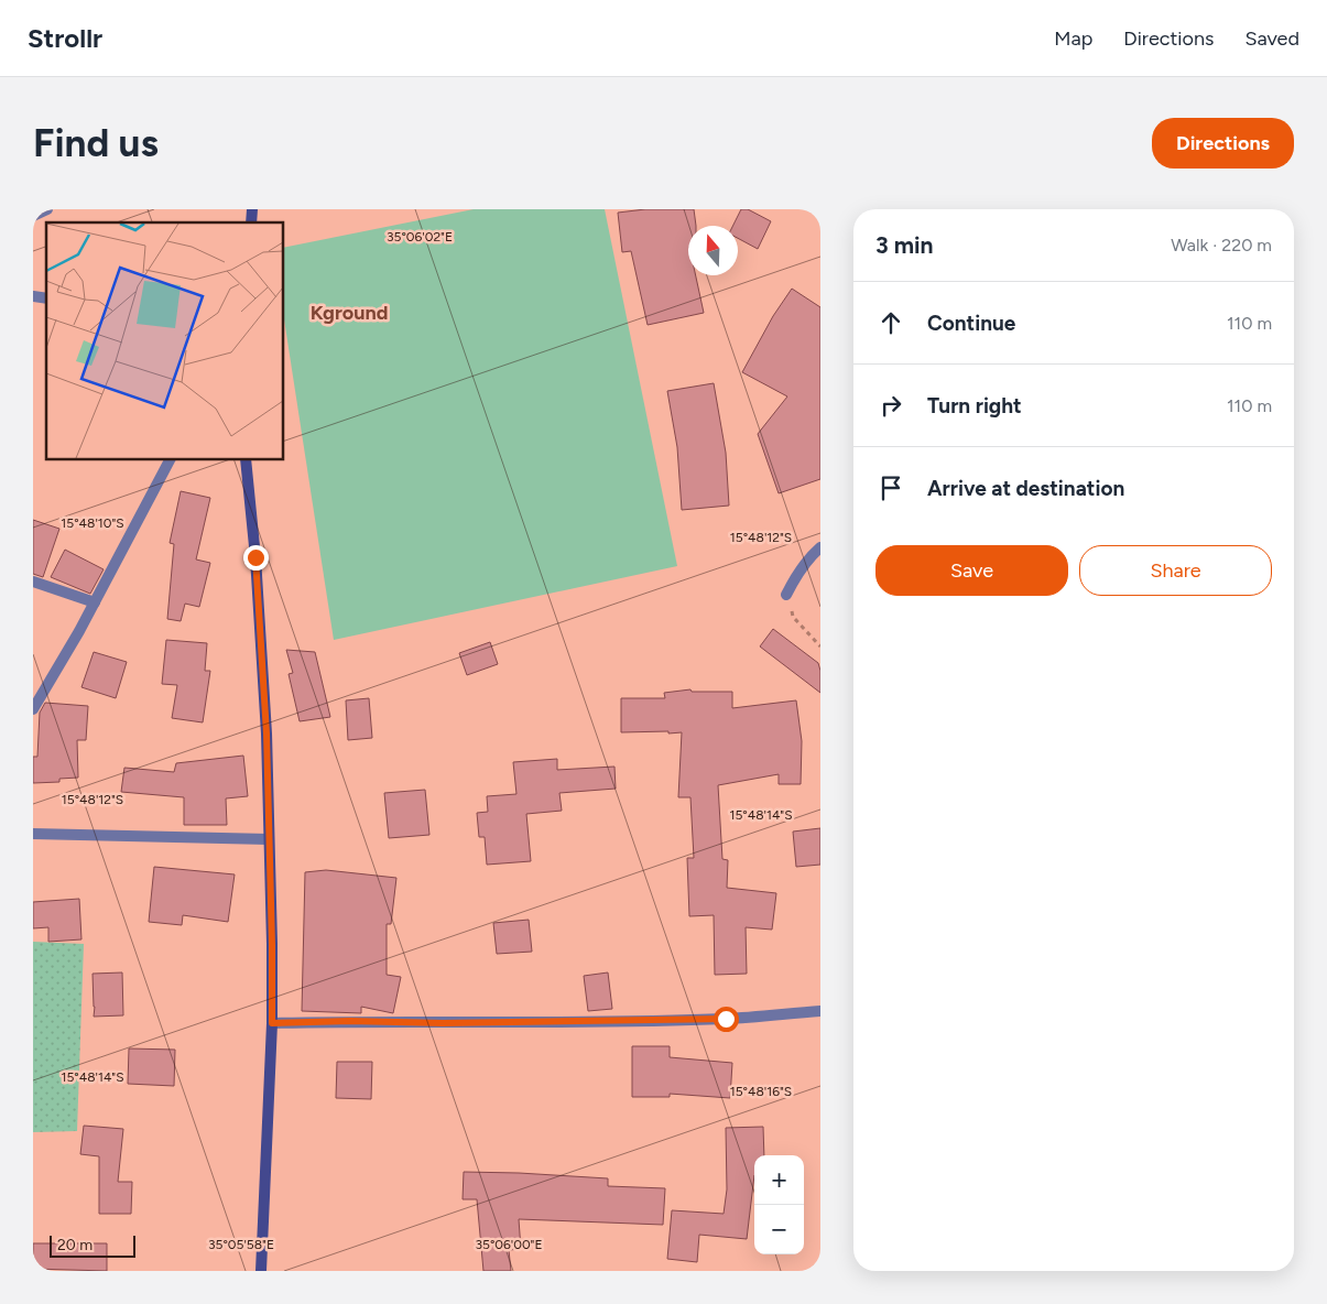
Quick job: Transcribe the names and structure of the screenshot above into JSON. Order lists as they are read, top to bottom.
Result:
{
  "districts": ["Kground"],
  "scale_bar": "20 m",
  "north": "top",
  "page": {
    "header": "Strollr",
    "nav": ["Map", "Directions", "Saved"],
    "buttons": [
      "Directions",
      ["Save", "Share"]
    ],
    "title": "Find us",
    "heading": ["3 min", "Walk · 220 m"],
    "list": [
      ["Continue", "110 m"],
      ["Turn right", "110 m"],
      "Arrive at destination"
    ],
    "map_buttons": ["+", "−"],
    "scale": "20 m"
  },
  "coordinates": [
    "35°06'02\"E",
    "15°48'10\"S",
    "15°48'12\"S",
    "15°48'14\"S",
    "15°48'16\"S",
    "35°05'58\"E",
    "35°06'00\"E"
  ]
}
